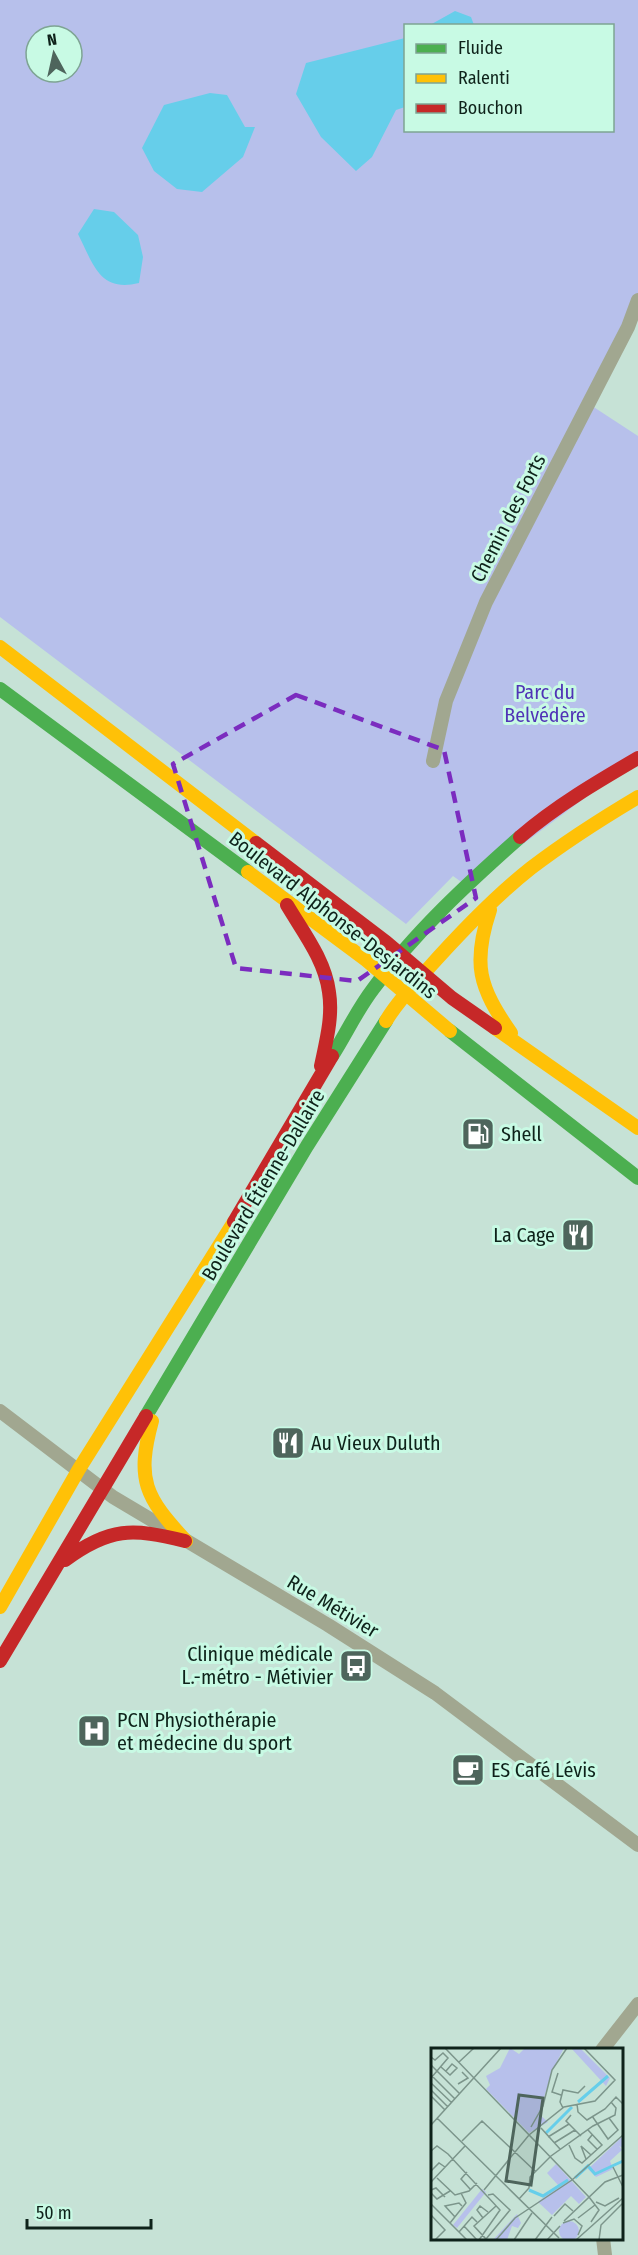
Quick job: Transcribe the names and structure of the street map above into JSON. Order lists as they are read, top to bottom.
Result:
{
  "streets": {
    "street": [
      "Chemin des Forts",
      "Boulevard Alphonse-Desjardins",
      "Boulevard Étienne-Dallaire",
      "Rue Métivier"
    ]
  },
  "crossings": [
    ["Boulevard Alphonse-Desjardins", "Boulevard Étienne-Dallaire"],
    ["Boulevard Étienne-Dallaire", "Rue Métivier"]
  ],
  "parks": ["Parc du Belvédère"],
  "places": {
    "fuel station": ["Shell"],
    "restaurant": ["La Cage", "Au Vieux Duluth"],
    "bus stop": ["Clinique médicale L.-métro - Métivier"],
    "hospital": ["PCN Physiothérapie et médecine du sport"],
    "cafe": ["ES Café Lévis"]
  },
  "legend": ["Fluide", "Ralenti", "Bouchon"],
  "scale_bar": "50 m",
  "north": "top"
}
